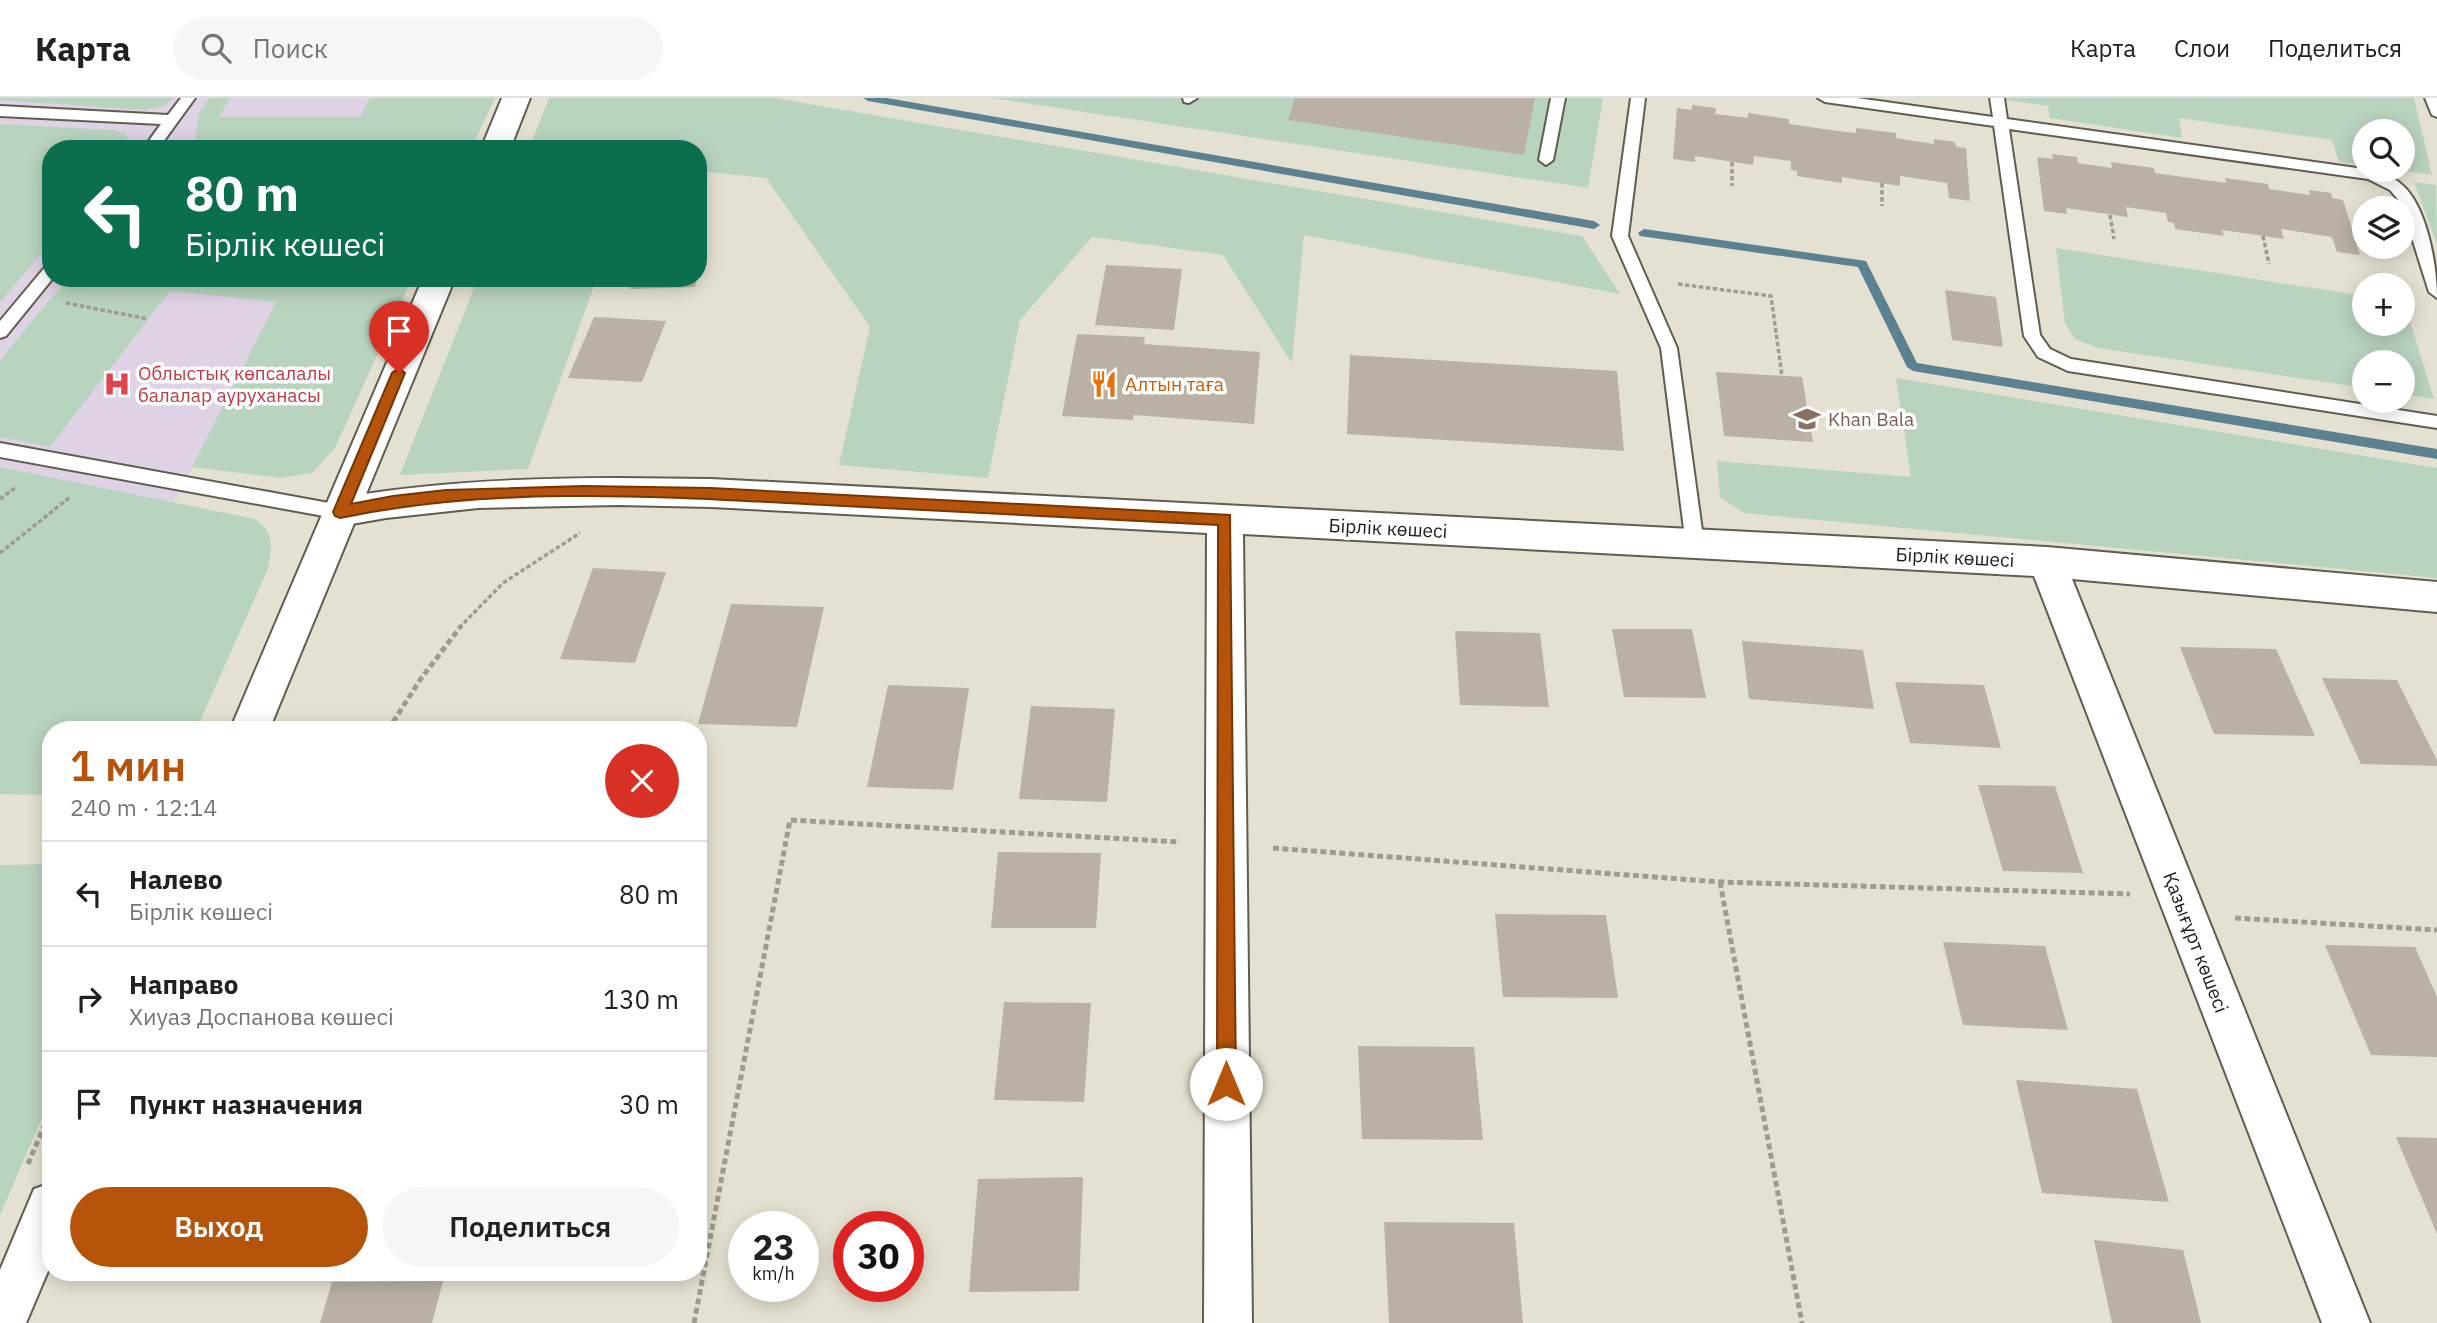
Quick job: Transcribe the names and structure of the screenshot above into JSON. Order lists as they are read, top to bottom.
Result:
{
  "streets": {
    "street": ["Бірлік көшесі", "Қазығұрт көшесі"]
  },
  "crossings": [
    ["Бірлік көшесі", "Қазығұрт көшесі"]
  ],
  "places": {
    "hospital": ["Облыстық көпсалалы балалар ауруханасы"],
    "restaurant": ["Алтын таға"],
    "school or university": ["Khan Bala"]
  },
  "page": {
    "header": "Карта",
    "search": "Поиск",
    "nav": ["Карта", "Слои", "Поделиться"],
    "map_buttons": ["+", "−"],
    "turn": ["80 m", "Бірлік көшесі"],
    "heading": ["1 мин", "240 m · 12:14"],
    "list": [
      {
        "name": "Налево",
        "note": "Бірлік көшесі",
        "value": "80 m"
      },
      {
        "name": "Направо",
        "note": "Хиуаз Доспанова көшесі",
        "value": "130 m"
      },
      {
        "name": "Пункт назначения",
        "value": "30 m"
      }
    ],
    "buttons": ["Выход", "Поделиться"],
    "speed": "23 km/h",
    "limit": "30"
  }
}
